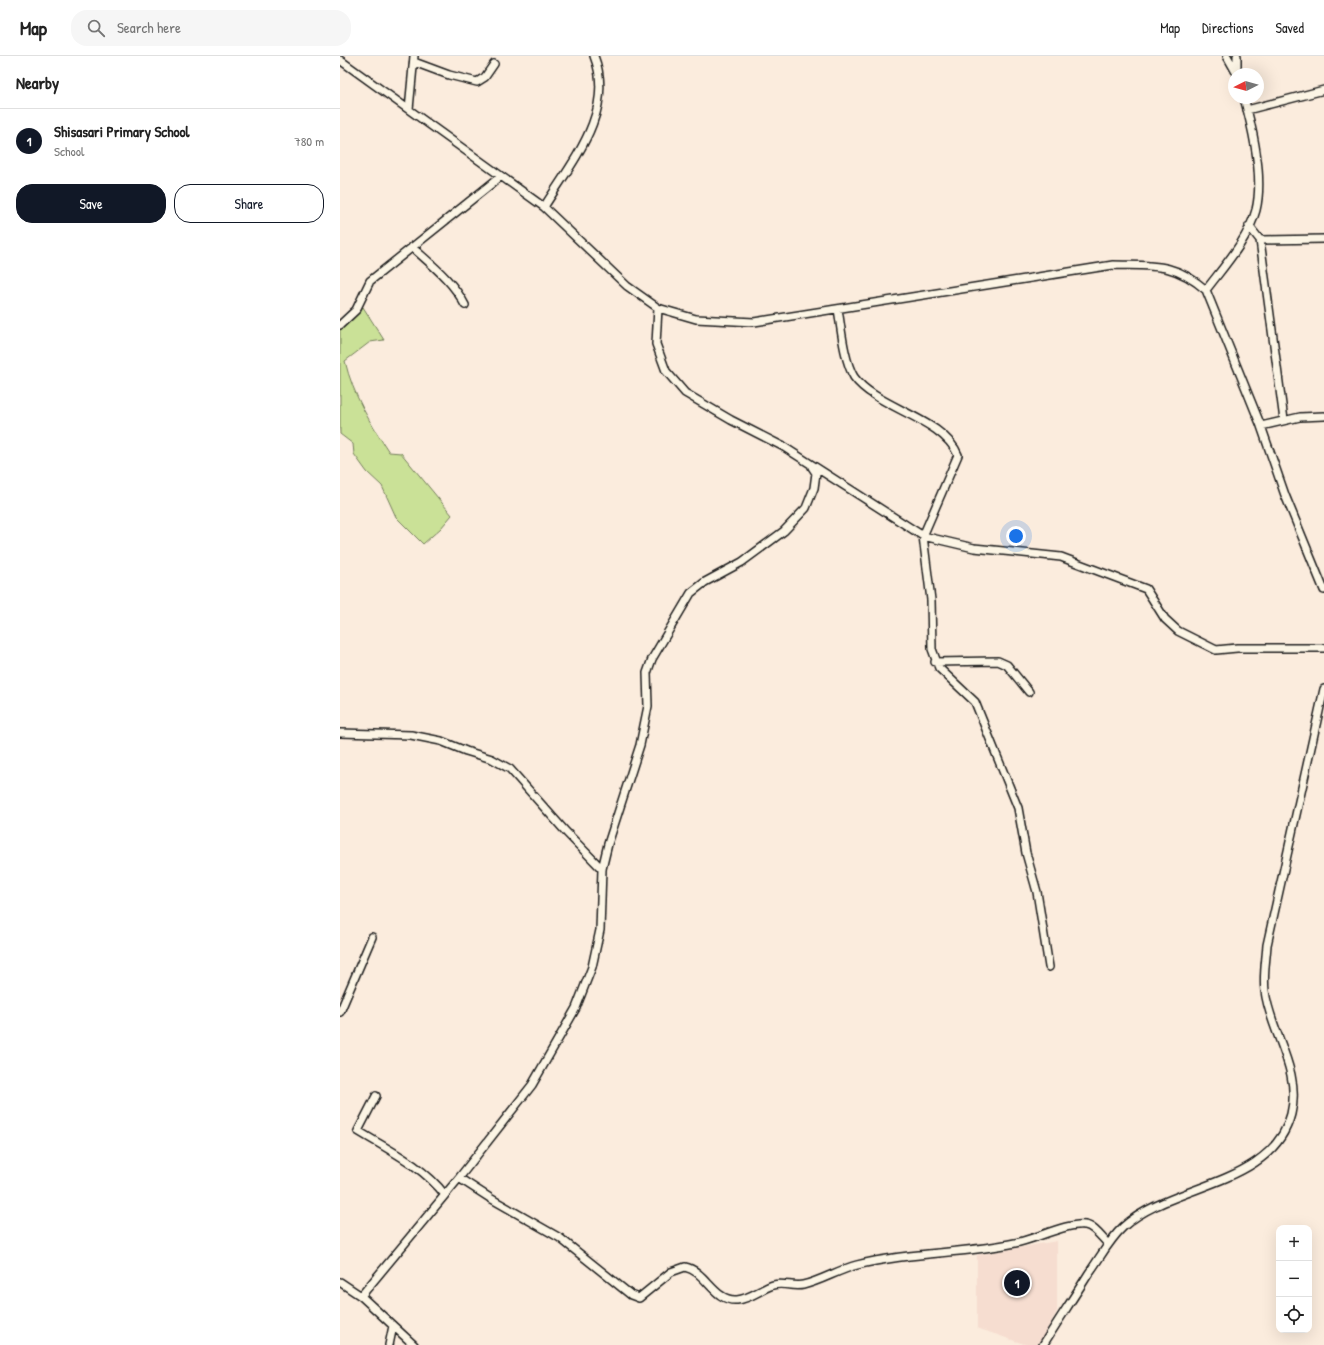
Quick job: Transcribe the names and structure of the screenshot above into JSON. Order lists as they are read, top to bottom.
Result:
{
  "north": "left",
  "page": {
    "header": "Map",
    "search": "Search here",
    "nav": ["Map", "Directions", "Saved"],
    "heading": "Nearby",
    "list": [
      {
        "mark": "1",
        "name": "Shisasari Primary School",
        "note": "School",
        "value": "780 m"
      }
    ],
    "buttons": ["Save", "Share"],
    "map_buttons": ["+", "−"],
    "pins": "1"
  }
}
